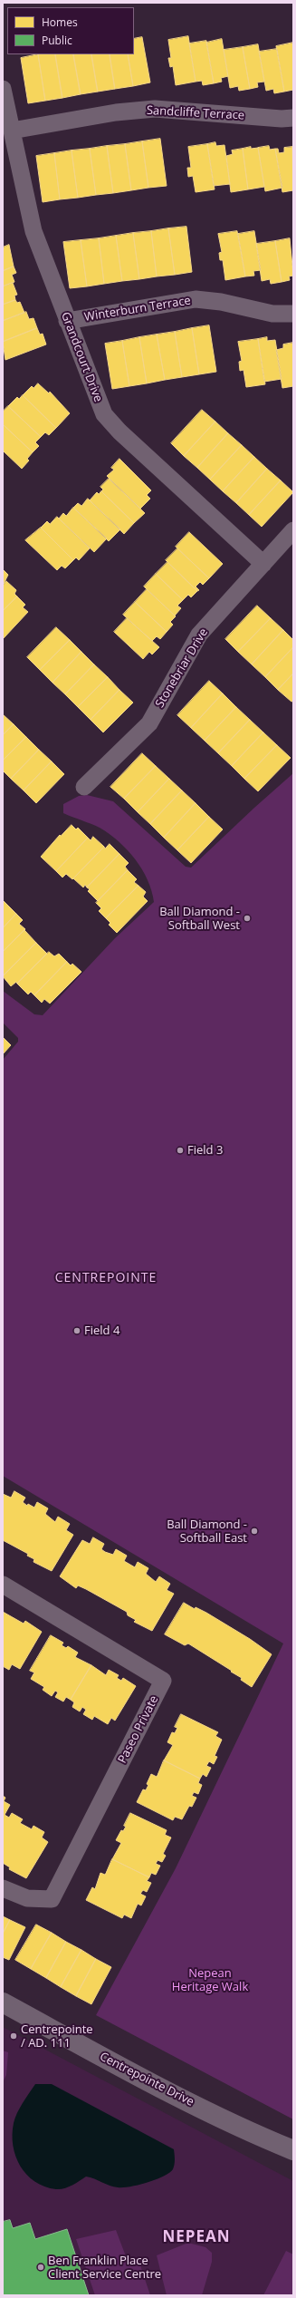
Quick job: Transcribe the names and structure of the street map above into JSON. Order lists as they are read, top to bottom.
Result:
{
  "streets": {
    "street": [
      "Sandcliffe Terrace",
      "Winterburn Terrace",
      "Grandcourt Drive",
      "Stonebriar Drive",
      "Paseo Private",
      "Centrepointe Drive"
    ]
  },
  "crossings": [
    ["Sandcliffe Terrace", "Grandcourt Drive"],
    ["Winterburn Terrace", "Grandcourt Drive"],
    ["Grandcourt Drive", "Stonebriar Drive"]
  ],
  "districts": ["CENTREPOINTE", "NEPEAN"],
  "parks": ["Nepean Heritage Walk"],
  "places": [
    "Ball Diamond - Softball West",
    "Field 3",
    "Field 4",
    "Ball Diamond - Softball East",
    "Centrepointe / AD. 111",
    "Ben Franklin Place Client Service Centre"
  ],
  "legend": ["Homes", "Public"]
}
